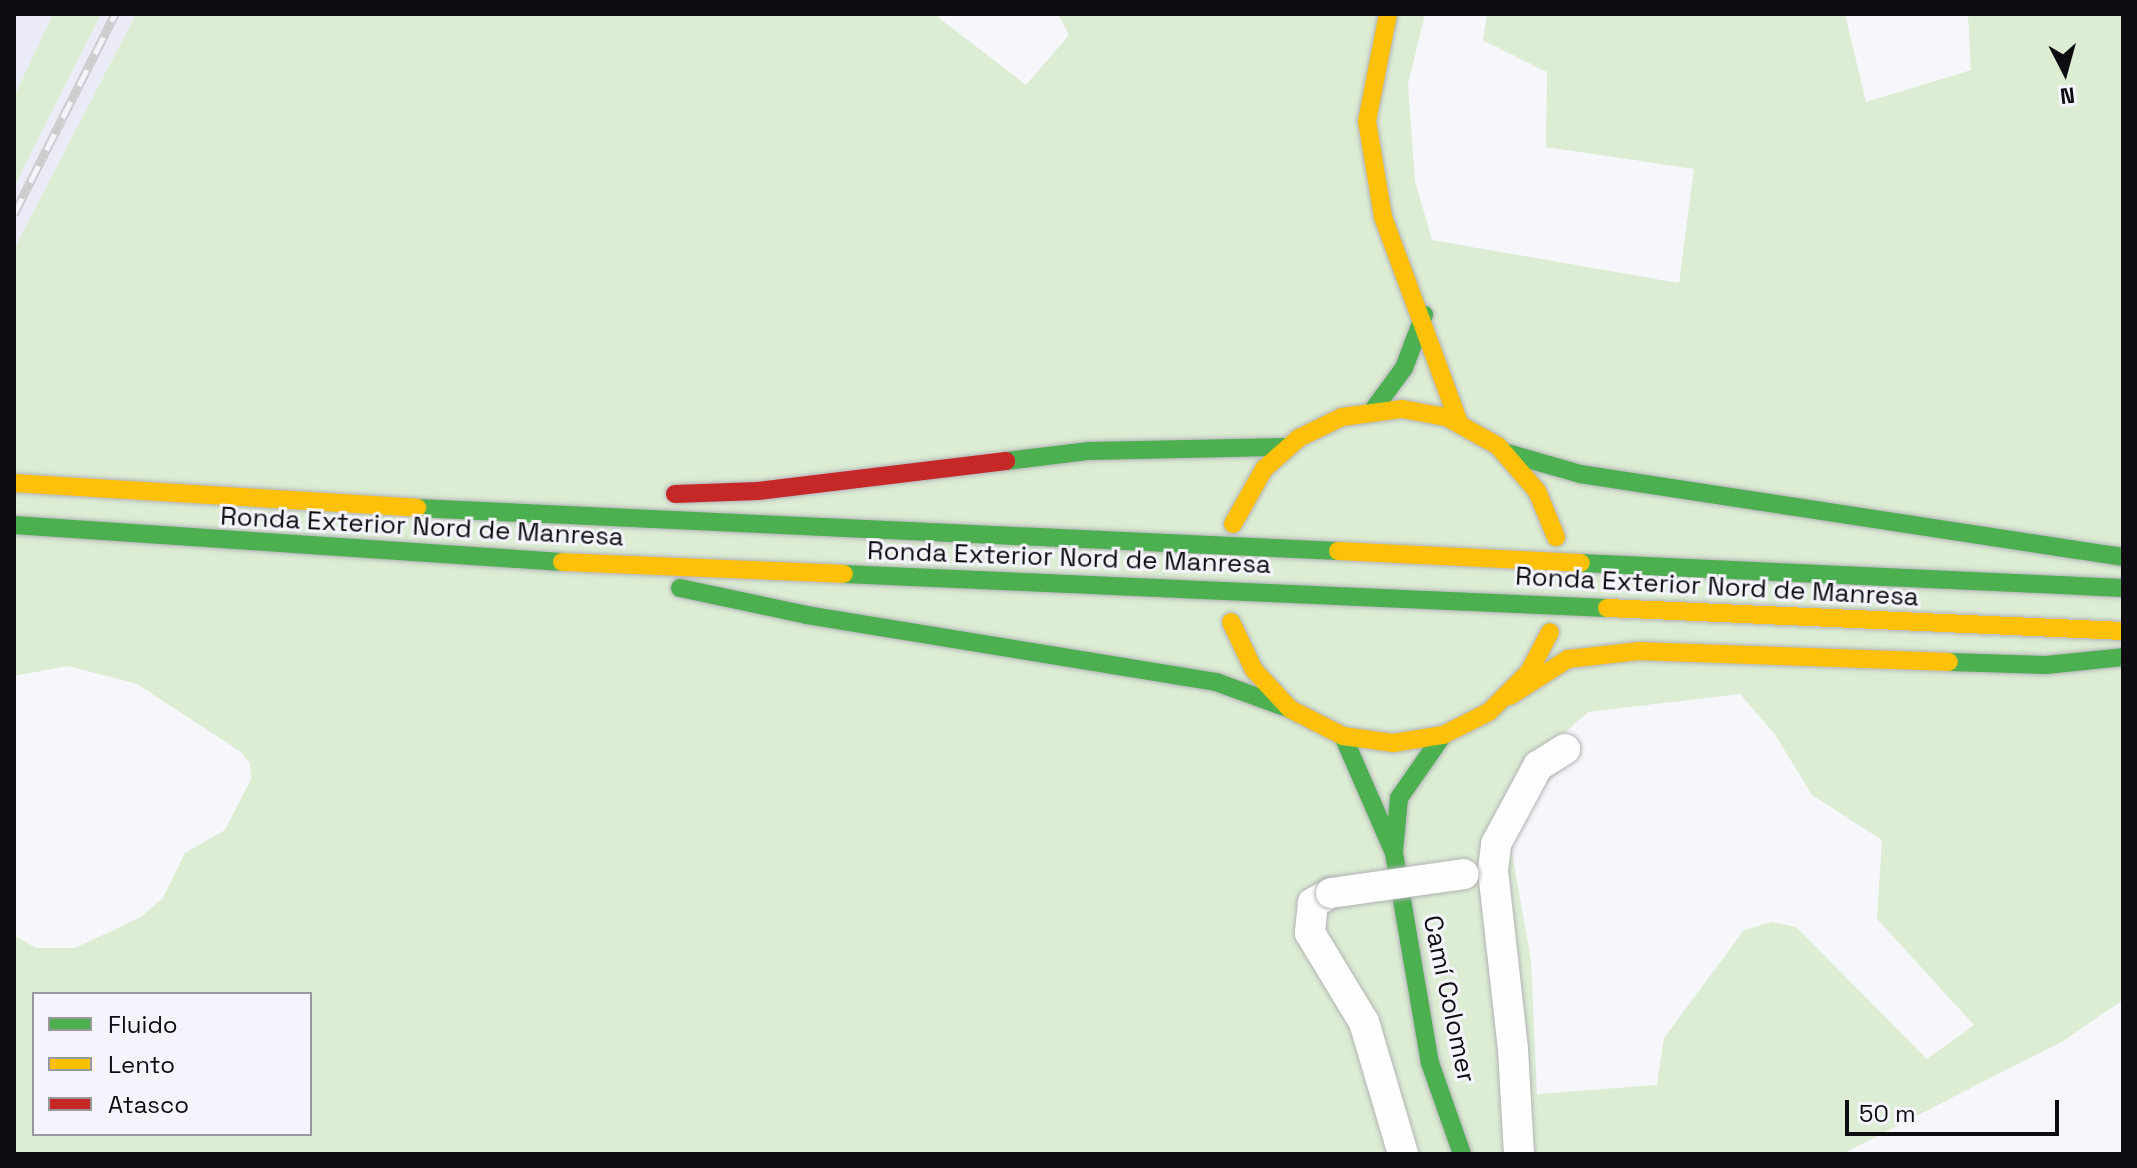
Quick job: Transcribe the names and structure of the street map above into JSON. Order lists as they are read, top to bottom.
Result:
{
  "streets": {
    "main road": ["Ronda Exterior Nord de Manresa", "Camí Colomer"]
  },
  "legend": ["Fluido", "Lento", "Atasco"],
  "scale_bar": "50 m",
  "north": "bottom"
}
